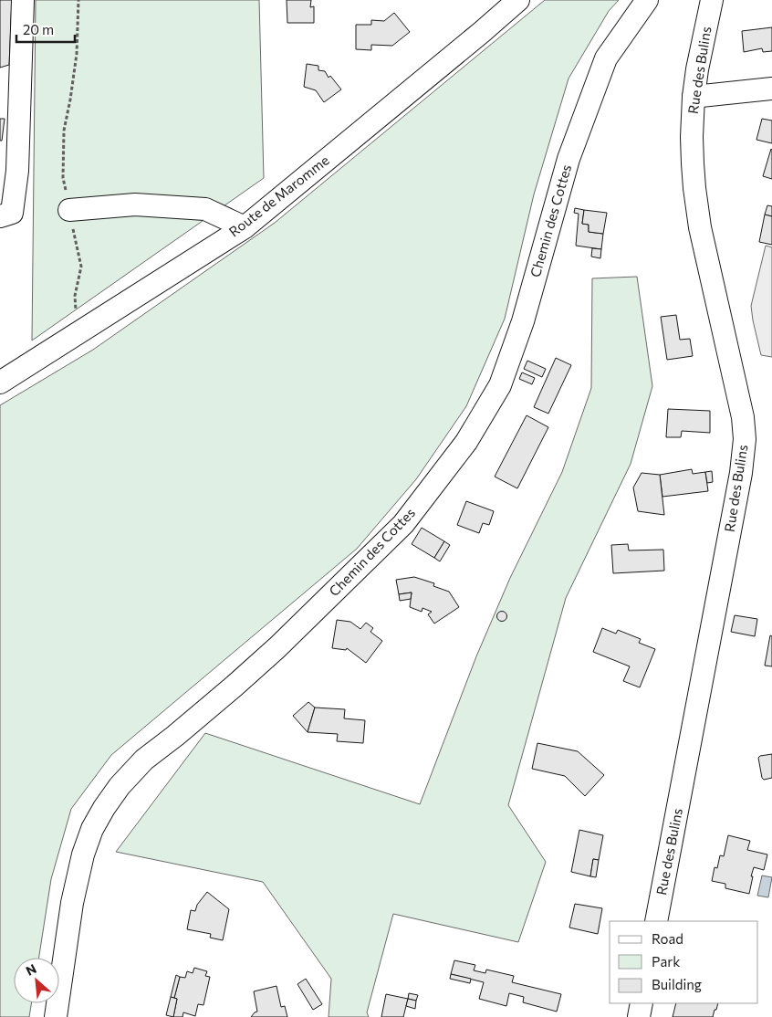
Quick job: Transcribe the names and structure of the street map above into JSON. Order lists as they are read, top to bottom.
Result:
{
  "streets": {
    "street": ["Rue des Bulins", "Route de Maromme", "Chemin des Cottes"]
  },
  "legend": ["Road", "Park", "Building"],
  "scale_bar": "20 m",
  "north": "top left"
}
